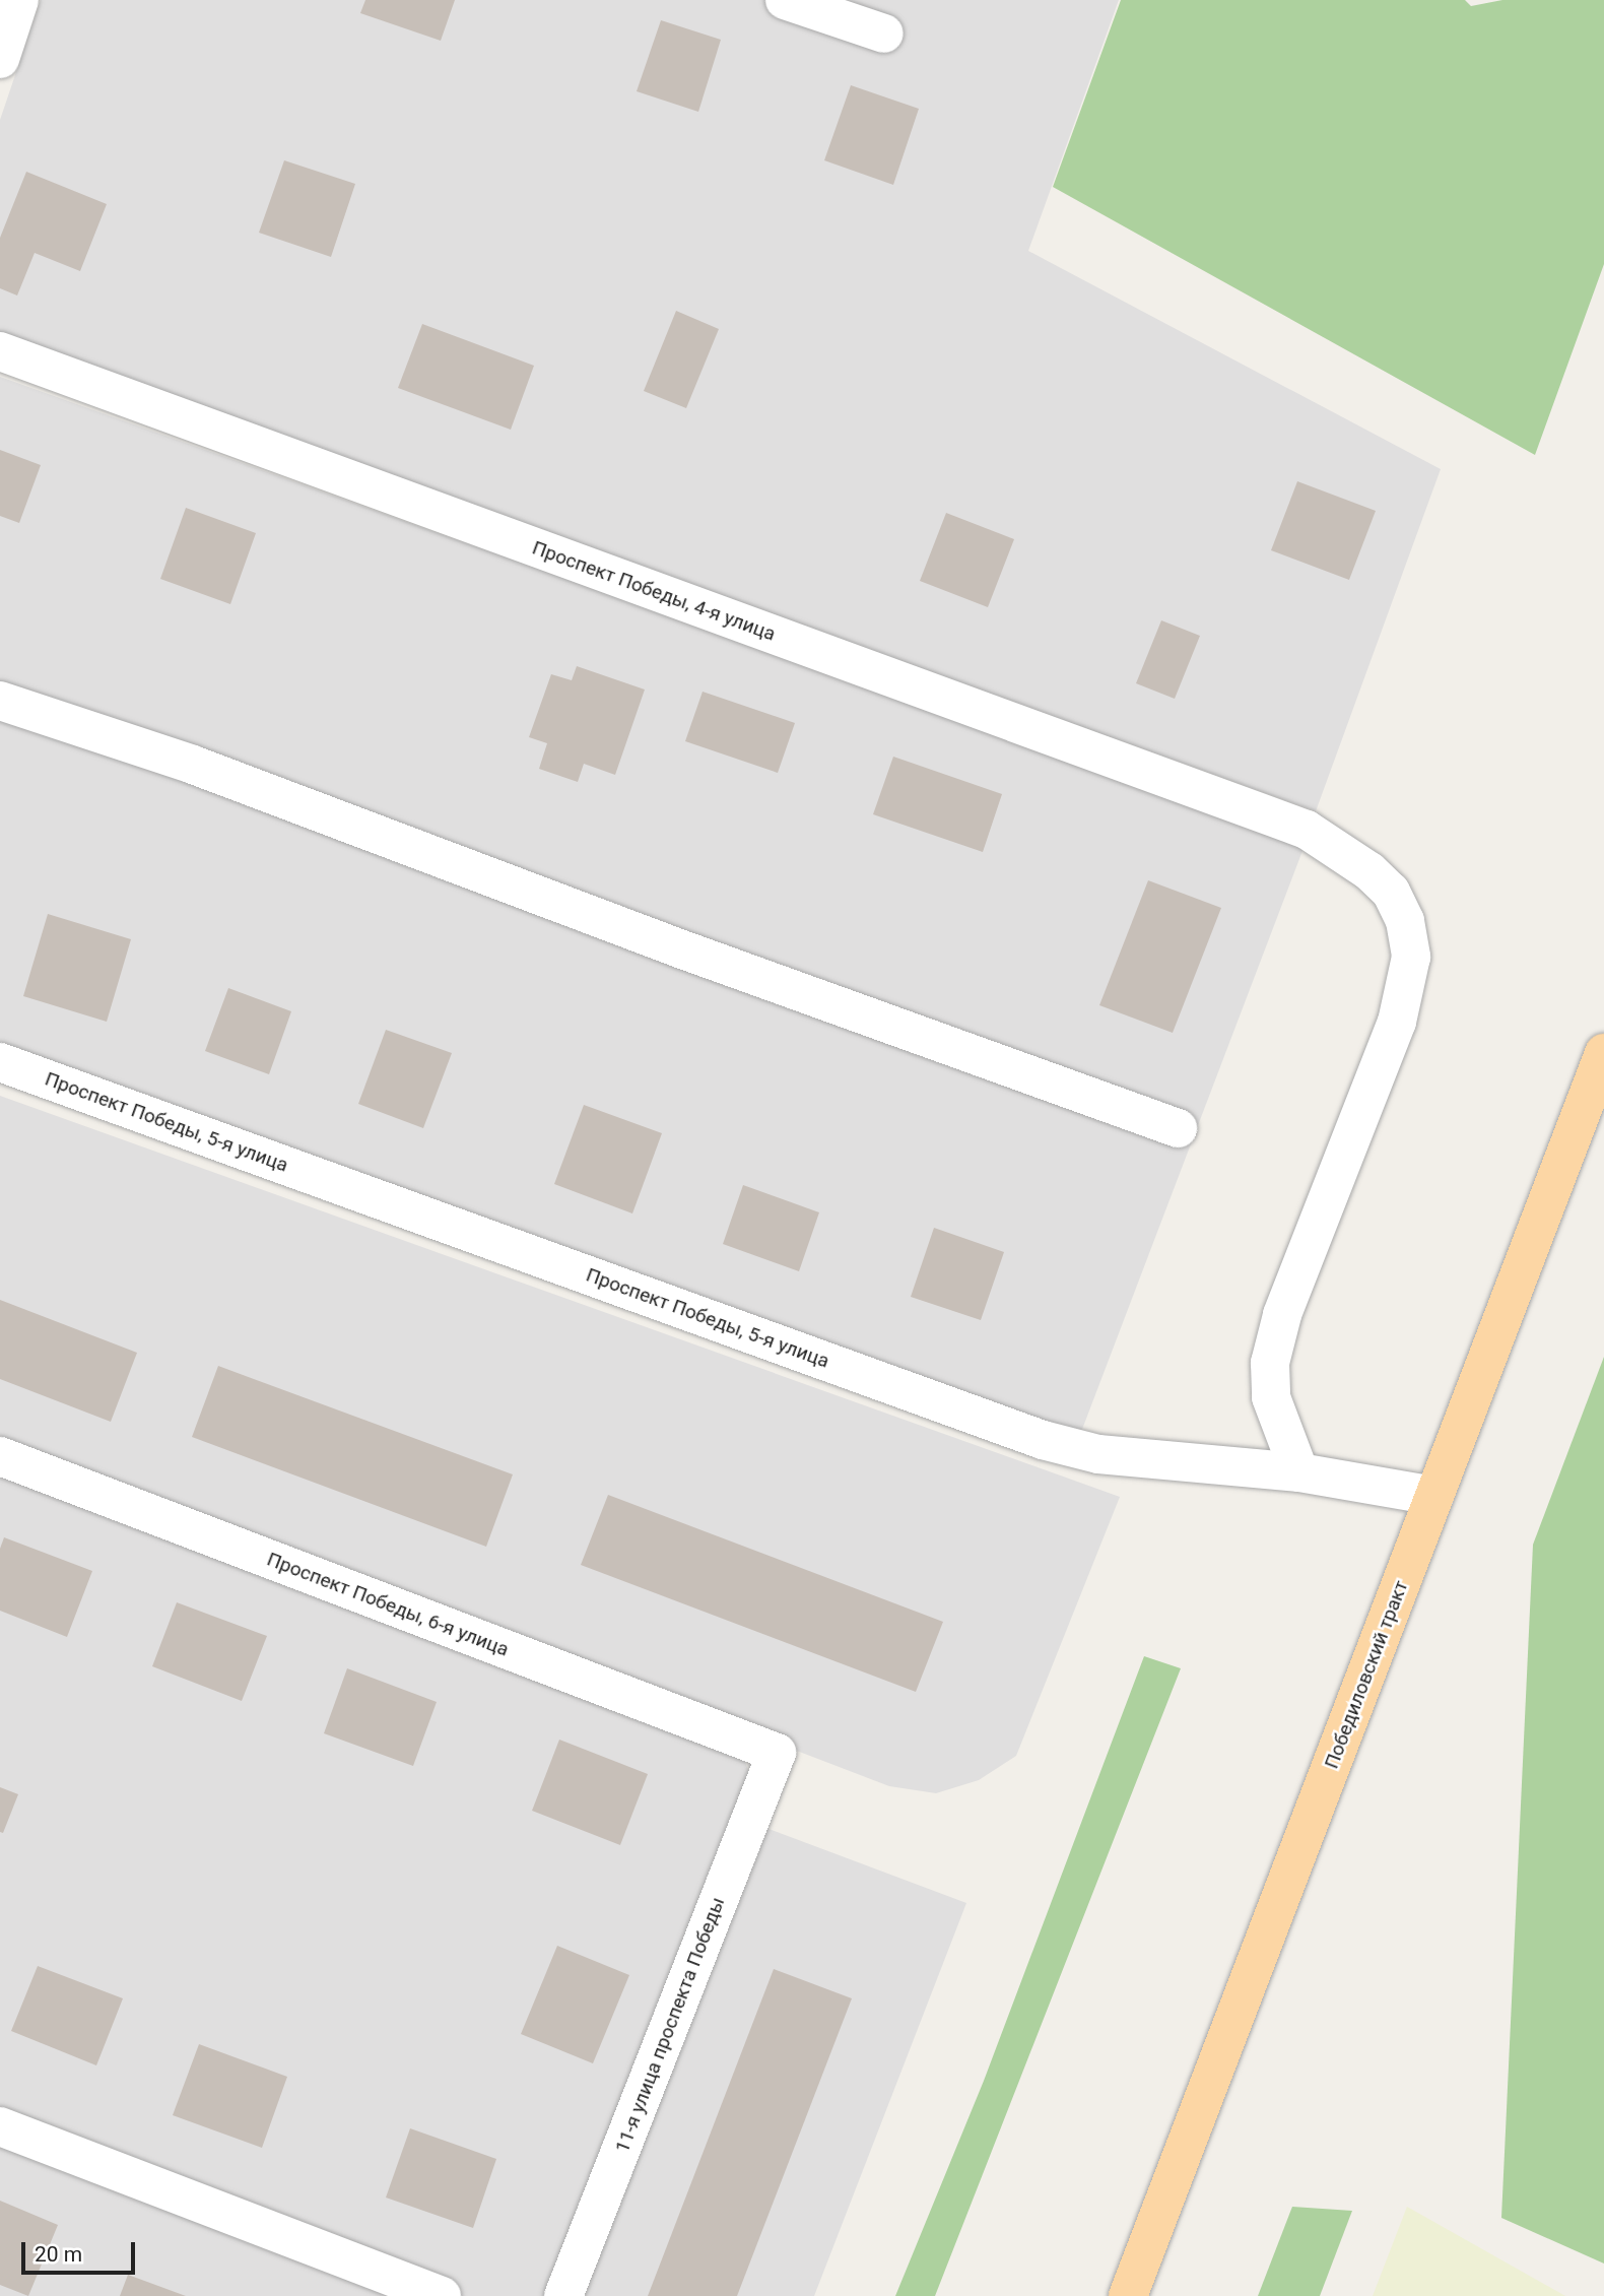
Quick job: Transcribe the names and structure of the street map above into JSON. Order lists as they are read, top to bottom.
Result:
{
  "streets": {
    "main road": ["Победиловский тракт"],
    "street": [
      "Проспект Победы, 4-я улица",
      "Проспект Победы, 5-я улица",
      "Проспект Победы, 6-я улица",
      "11-я улица проспекта Победы"
    ]
  },
  "crossings": [
    ["Проспект Победы, 4-я улица", "Проспект Победы, 5-я улица"],
    ["Проспект Победы, 5-я улица", "Победиловский тракт"],
    ["Проспект Победы, 6-я улица", "11-я улица проспекта Победы"]
  ],
  "scale_bar": "20 m"
}
